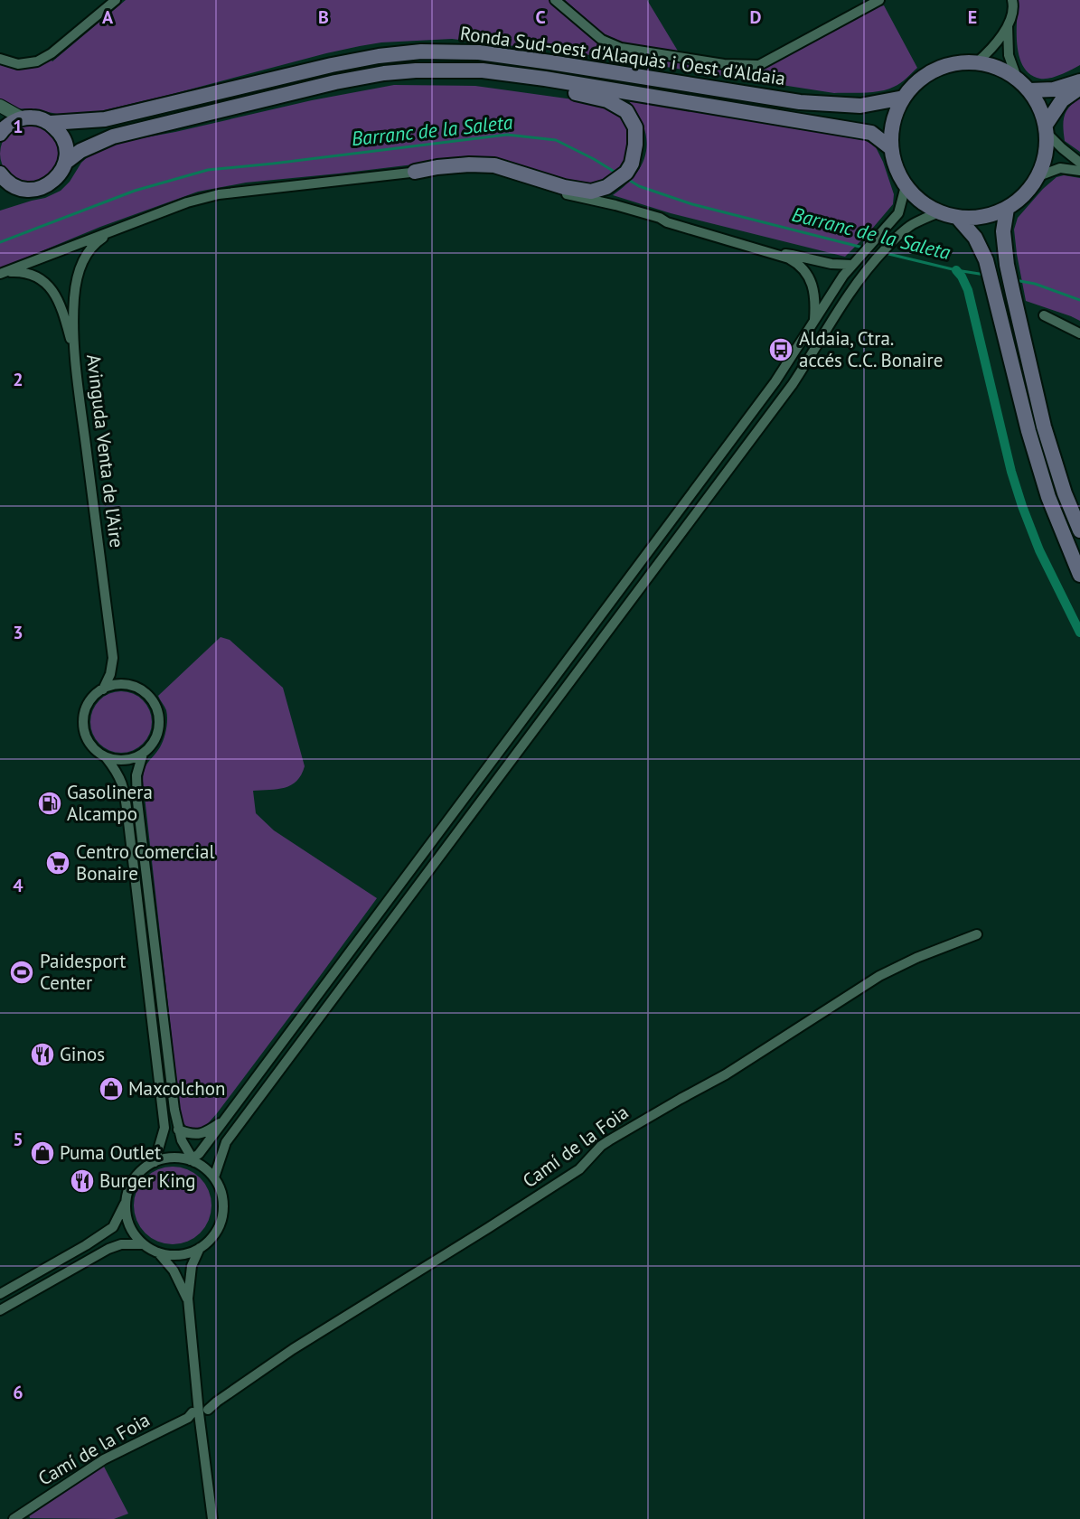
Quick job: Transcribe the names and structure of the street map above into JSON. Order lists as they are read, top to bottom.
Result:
{
  "streets": {
    "main road": ["Ronda Sud-oest d'Alaquàs i Oest d'Aldaia"],
    "street": ["Avinguda Venta de l'Aire", "Camí de la Foia"]
  },
  "water": ["Barranc de la Saleta"],
  "places": {
    "bus stop": ["Aldaia, Ctra. accés C.C. Bonaire"],
    "fuel station": ["Gasolinera Alcampo"],
    "supermarket": ["Centro Comercial Bonaire"],
    "sports": ["Paidesport Center"],
    "restaurant": ["Ginos", "Burger King"],
    "shop": ["Maxcolchon", "Puma Outlet"]
  },
  "grid": {
    "columns": [
      "A",
      "B",
      "C",
      "D",
      "E"
    ],
    "rows": [
      "1",
      "2",
      "3",
      "4",
      "5",
      "6"
    ]
  }
}
